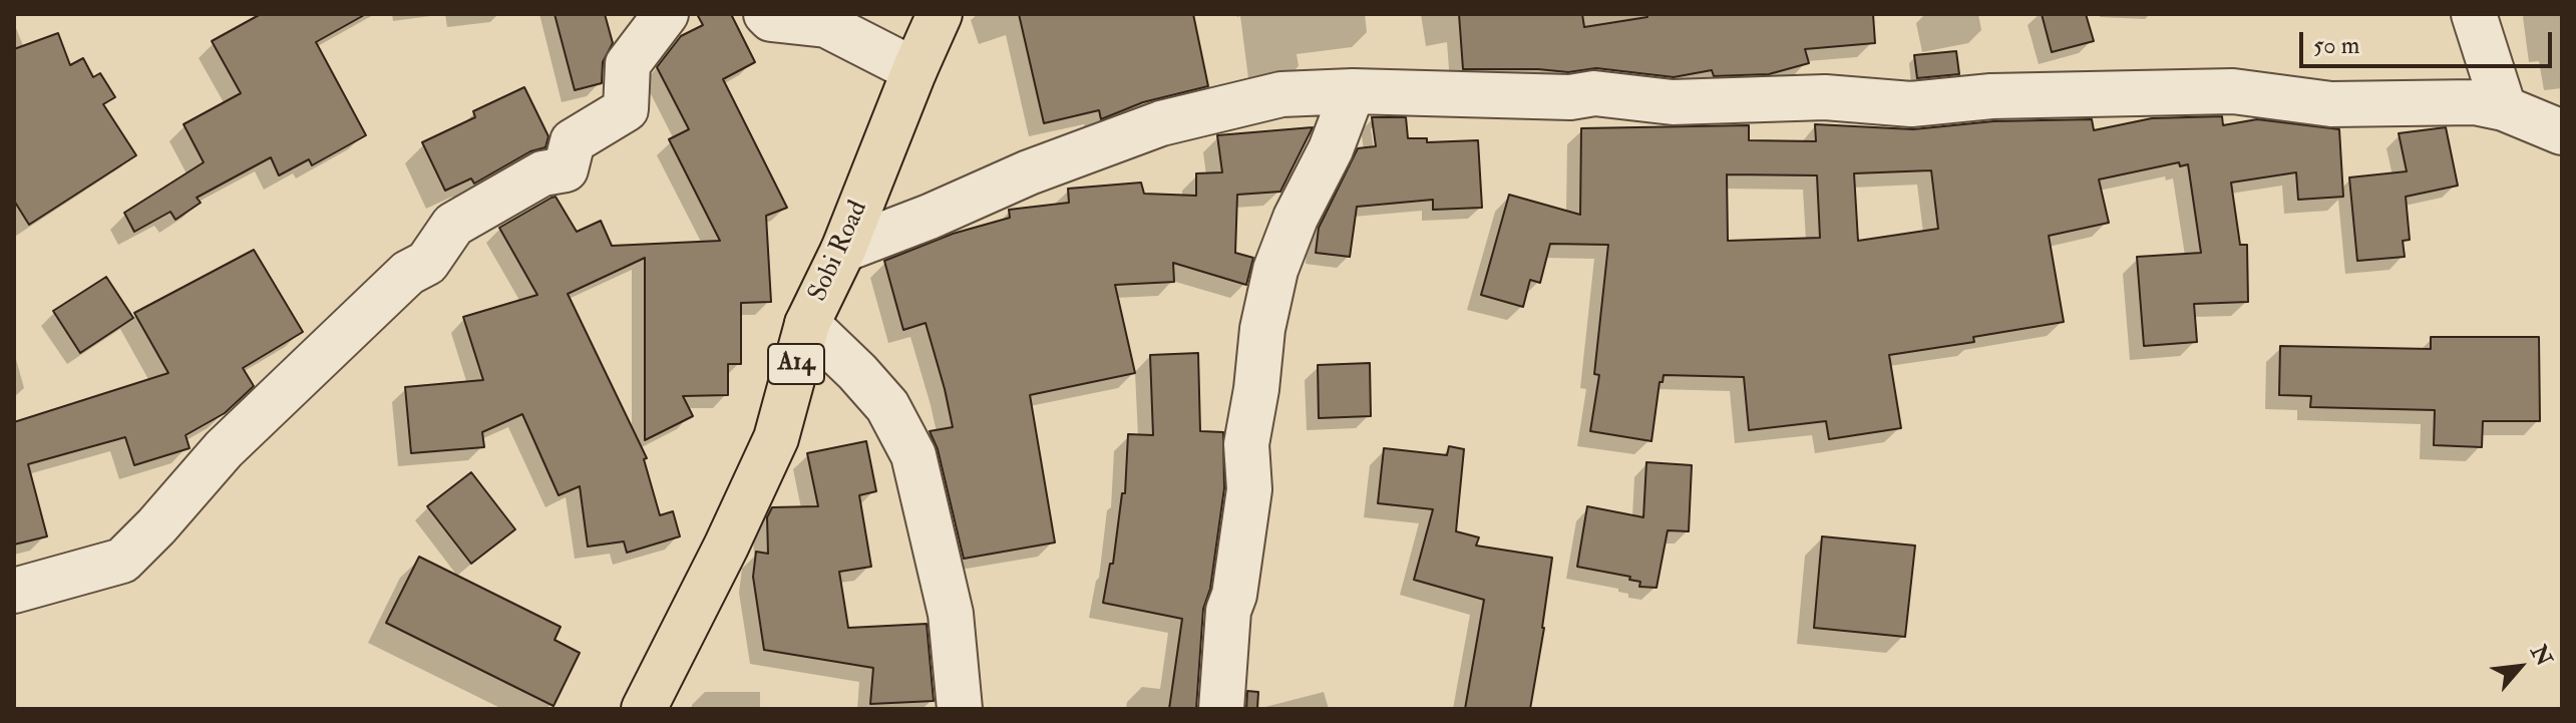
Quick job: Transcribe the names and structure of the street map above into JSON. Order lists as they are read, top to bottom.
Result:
{
  "streets": {
    "highway": ["Sobi Road", "A14"]
  },
  "scale_bar": "50 m",
  "north": "top right"
}
